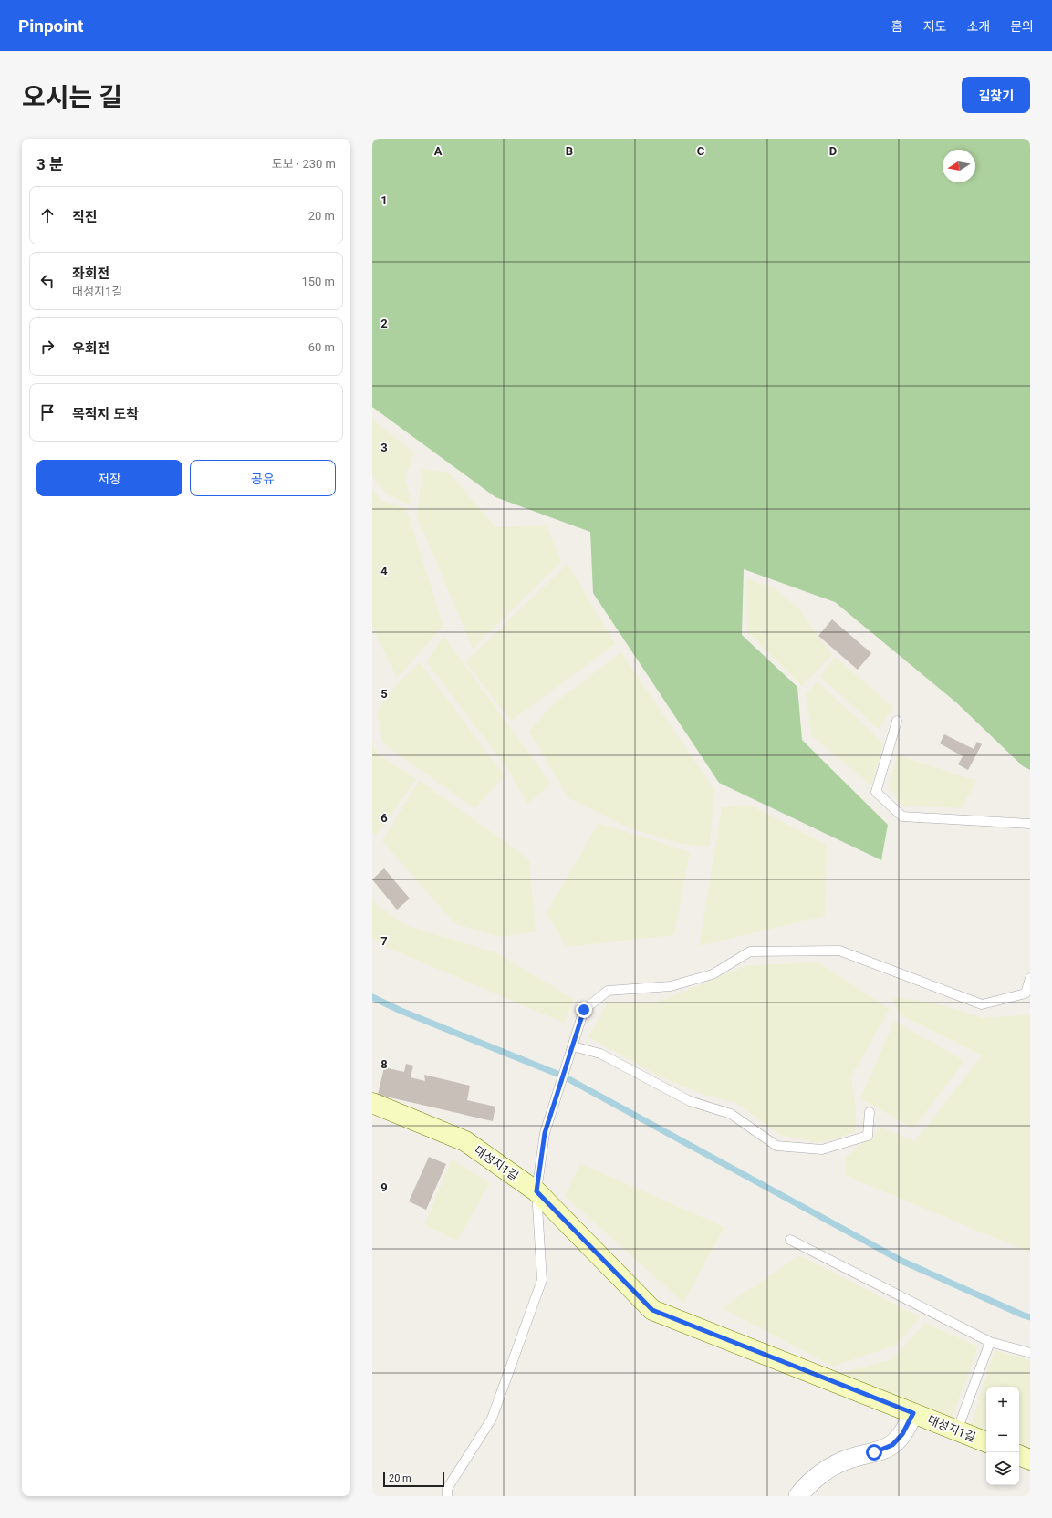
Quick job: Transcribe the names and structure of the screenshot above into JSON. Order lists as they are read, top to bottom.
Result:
{
  "streets": {
    "main road": ["대성지1길"]
  },
  "scale_bar": "20 m",
  "north": "left",
  "page": {
    "header": "Pinpoint",
    "nav": [
      "홈",
      "지도",
      "소개",
      "문의"
    ],
    "title": "오시는 길",
    "buttons": [
      "길찾기",
      ["저장", "공유"]
    ],
    "heading": ["3 분", "도보 · 230 m"],
    "list": [
      ["직진", "20 m"],
      ["좌회전", "대성지1길", "150 m"],
      ["우회전", "60 m"],
      "목적지 도착"
    ],
    "map_buttons": ["+", "−"],
    "scale": "20 m"
  },
  "grid": {
    "columns": [
      "A",
      "B",
      "C",
      "D"
    ],
    "rows": [
      "1",
      "2",
      "3",
      "4",
      "5",
      "6",
      "7",
      "8",
      "9"
    ]
  }
}
